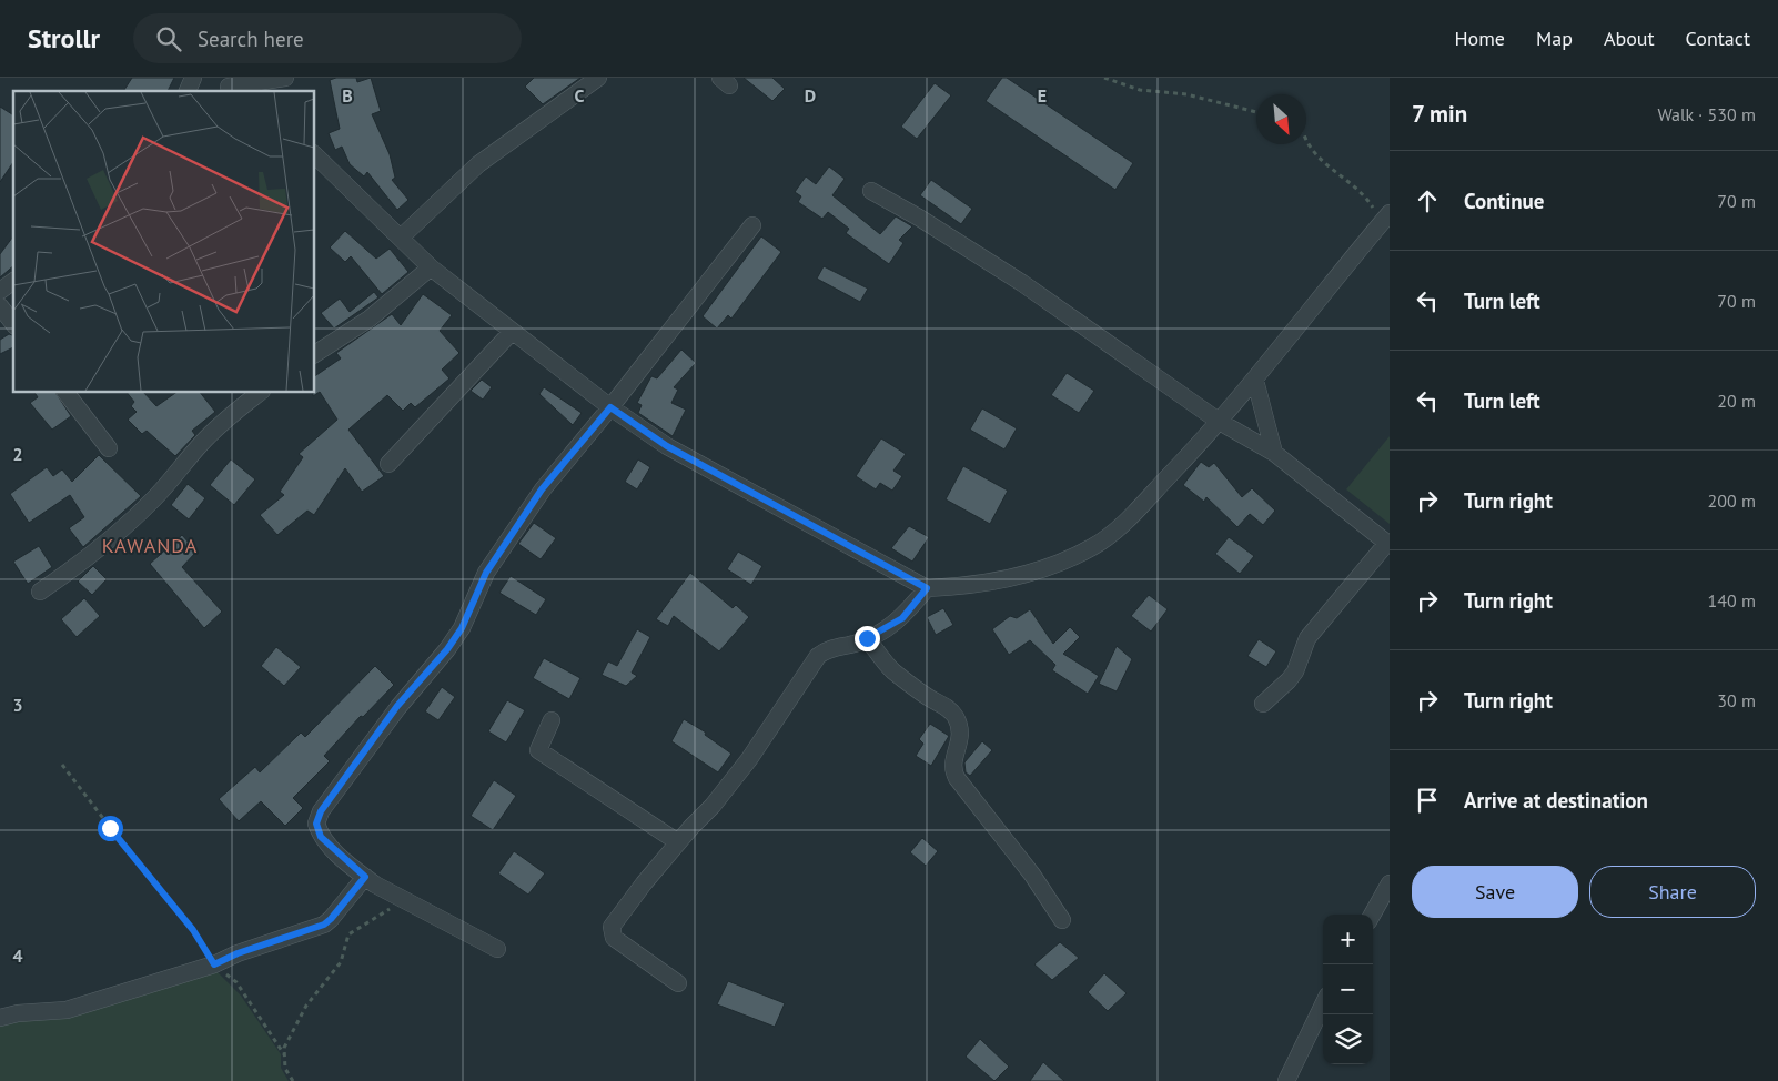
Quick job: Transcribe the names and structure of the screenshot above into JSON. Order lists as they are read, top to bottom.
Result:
{
  "districts": ["KAWANDA"],
  "north": "bottom right",
  "page": {
    "header": "Strollr",
    "search": "Search here",
    "nav": [
      "Home",
      "Map",
      "About",
      "Contact"
    ],
    "heading": ["7 min", "Walk · 530 m"],
    "list": [
      ["Continue", "70 m"],
      ["Turn left", "70 m"],
      ["Turn left", "20 m"],
      ["Turn right", "200 m"],
      ["Turn right", "140 m"],
      ["Turn right", "30 m"],
      "Arrive at destination"
    ],
    "buttons": ["Save", "Share"],
    "map_buttons": ["+", "−"]
  },
  "grid": {
    "columns": [
      "B",
      "C",
      "D",
      "E"
    ],
    "rows": ["2", "3", "4"]
  }
}
